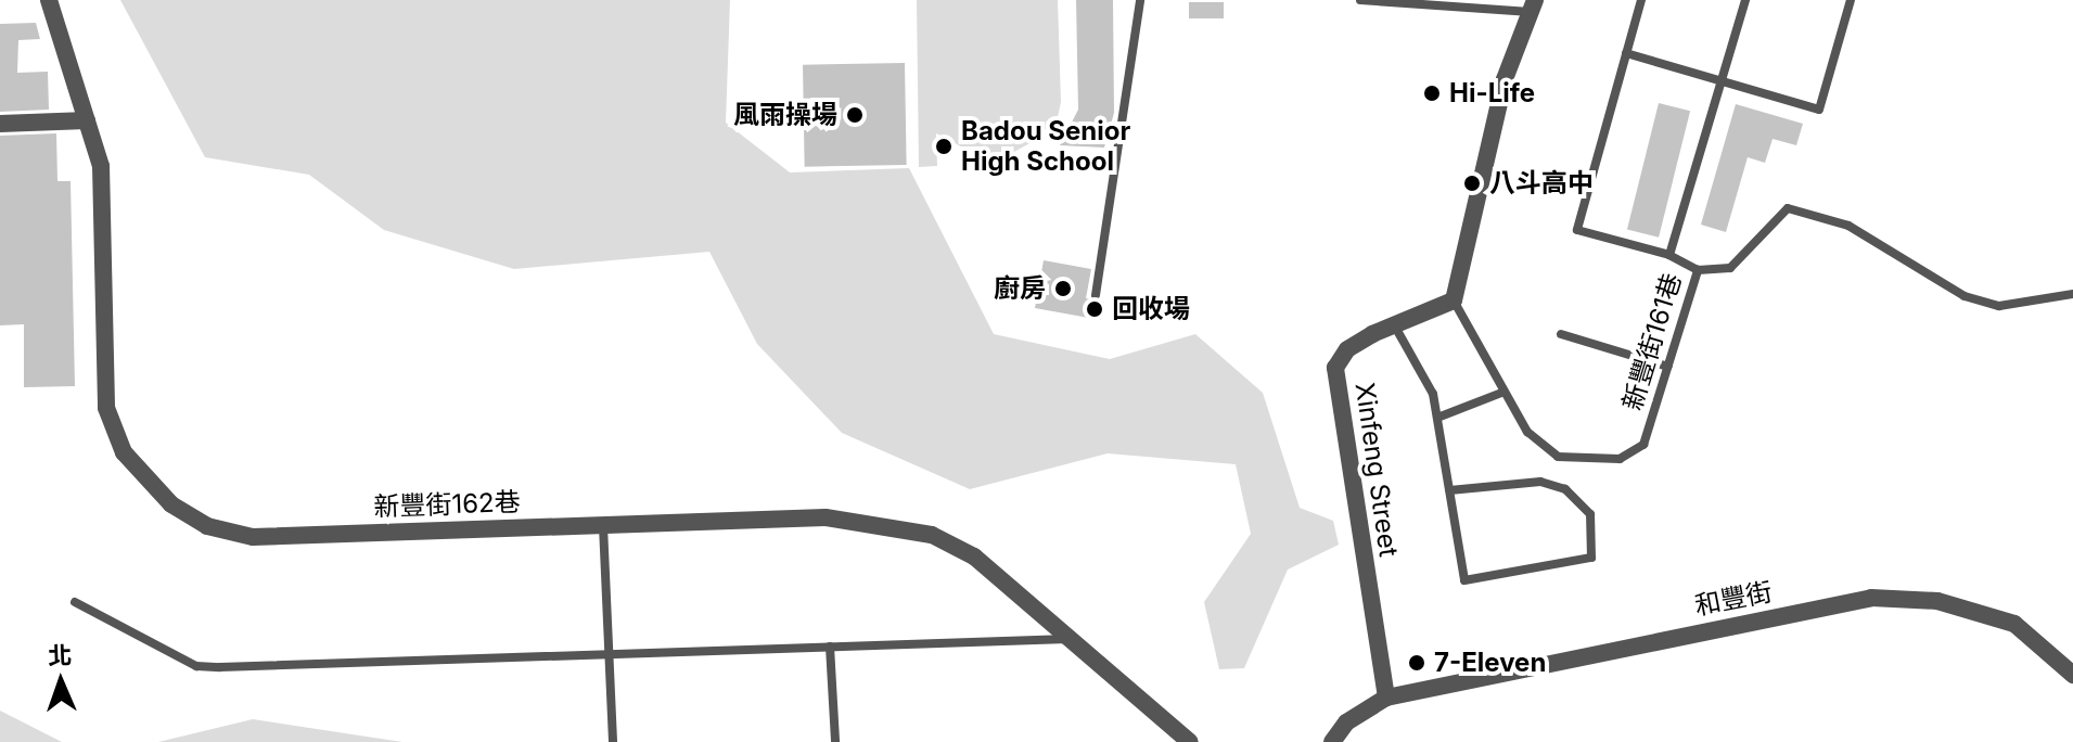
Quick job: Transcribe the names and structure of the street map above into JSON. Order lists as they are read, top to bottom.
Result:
{
  "streets": {
    "street": ["Xinfeng Street", "新豐街162巷", "和豐街"],
    "lane": ["新豐街161巷"]
  },
  "crossings": [
    ["新豐街161巷", "Xinfeng Street"],
    ["Xinfeng Street", "和豐街"]
  ],
  "places": [
    "Hi-Life",
    "風雨操場",
    "Badou Senior High School",
    "八斗高中",
    "廚房",
    "回收場",
    "7-Eleven"
  ],
  "north": "top"
}
